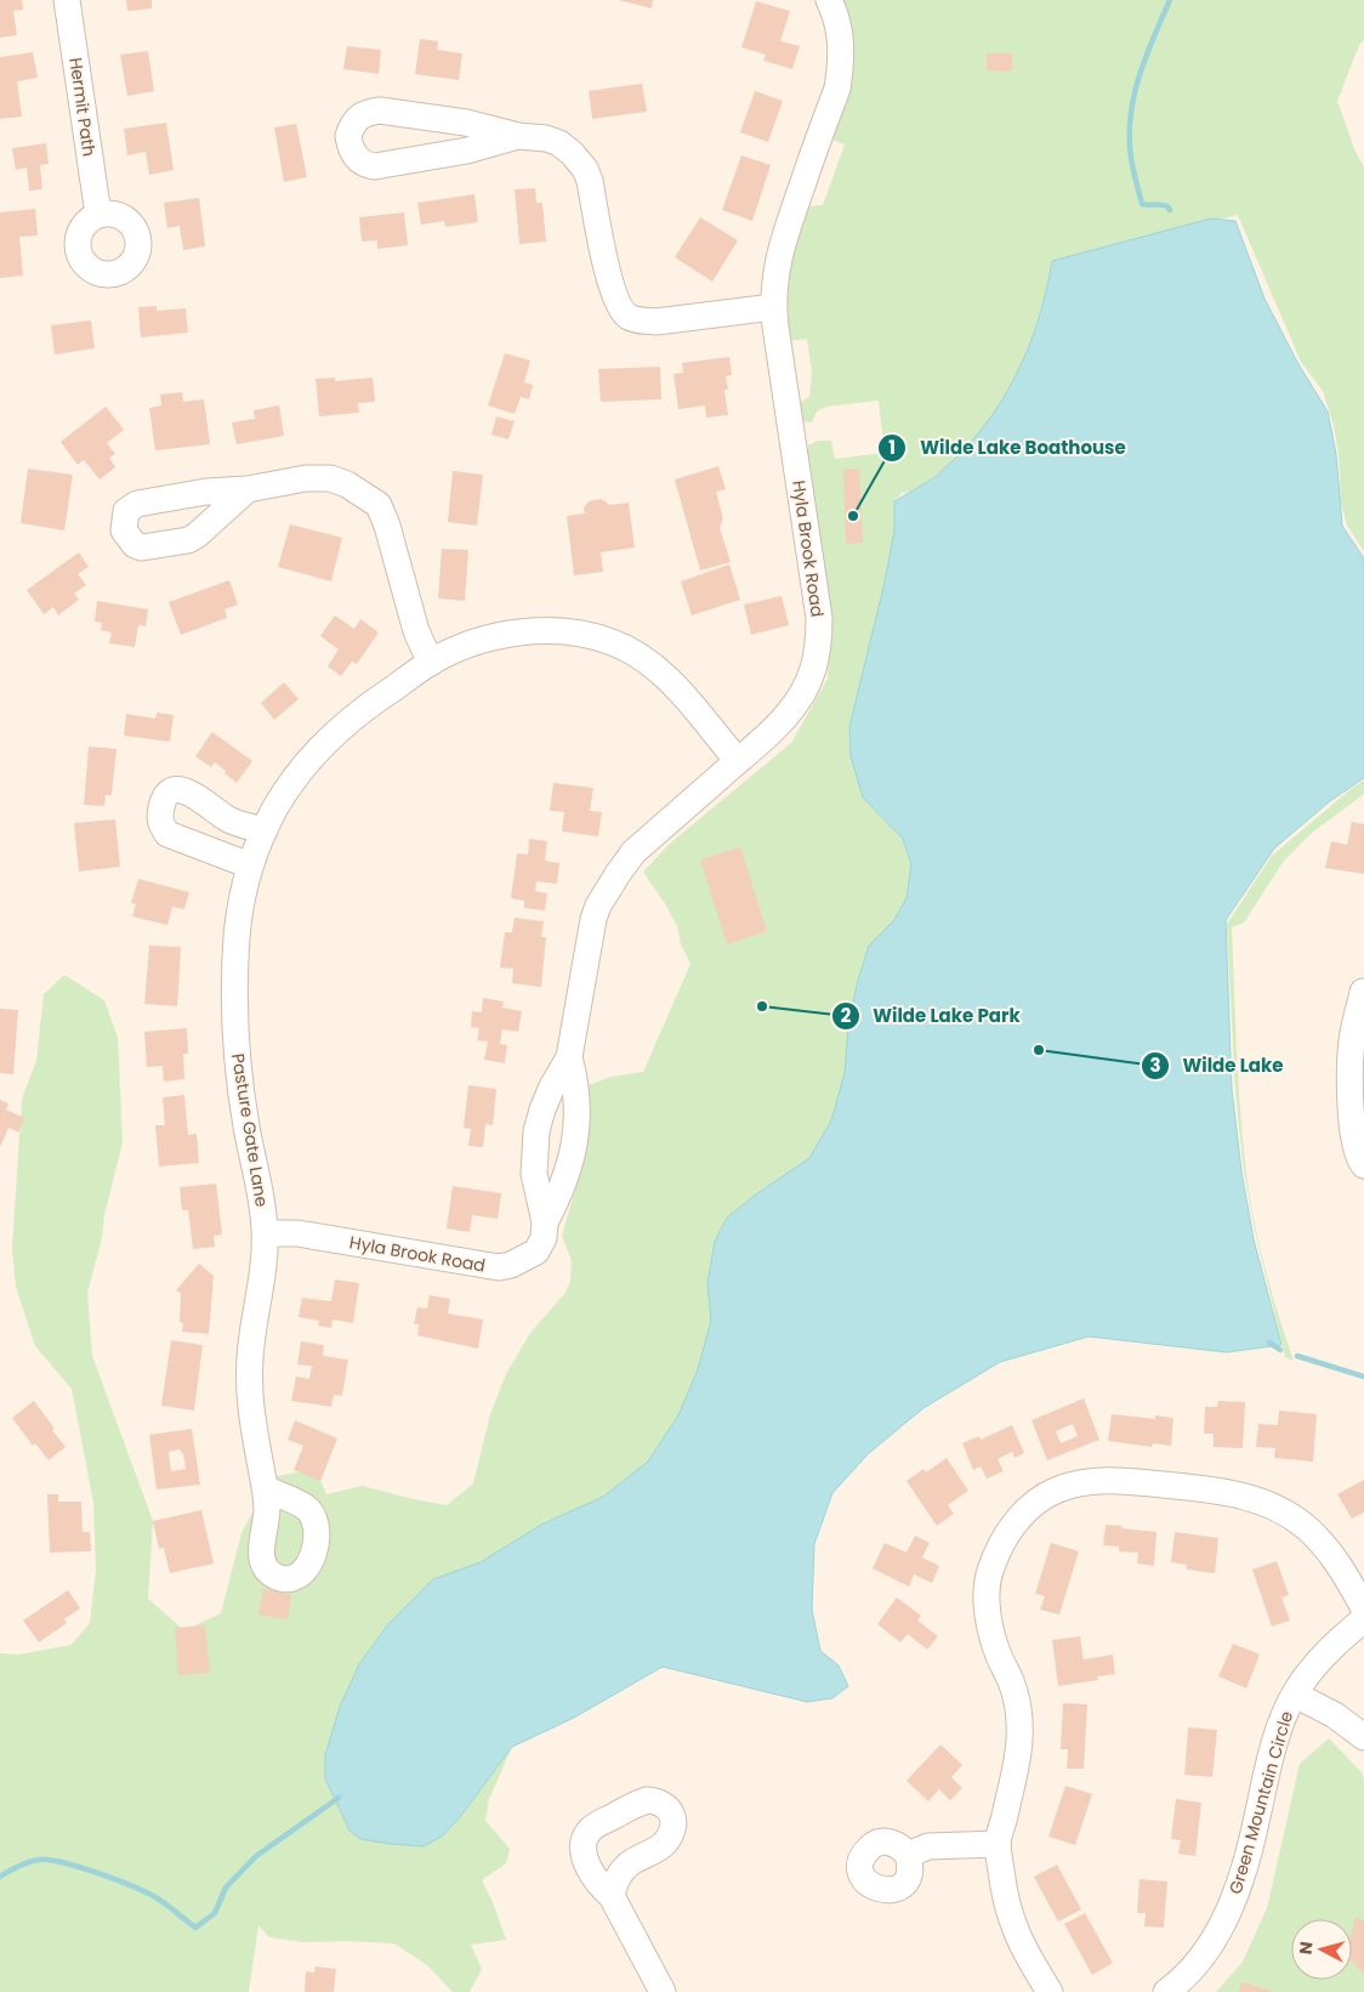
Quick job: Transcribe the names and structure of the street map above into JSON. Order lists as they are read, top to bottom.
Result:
{
  "streets": {
    "street": [
      "Hermit Path",
      "Hyla Brook Road",
      "Pasture Gate Lane",
      "Green Mountain Circle"
    ]
  },
  "crossings": [
    ["Hyla Brook Road", "Pasture Gate Lane"]
  ],
  "places": ["Wilde Lake Boathouse", "Wilde Lake Park", "Wilde Lake"],
  "north": "left"
}
